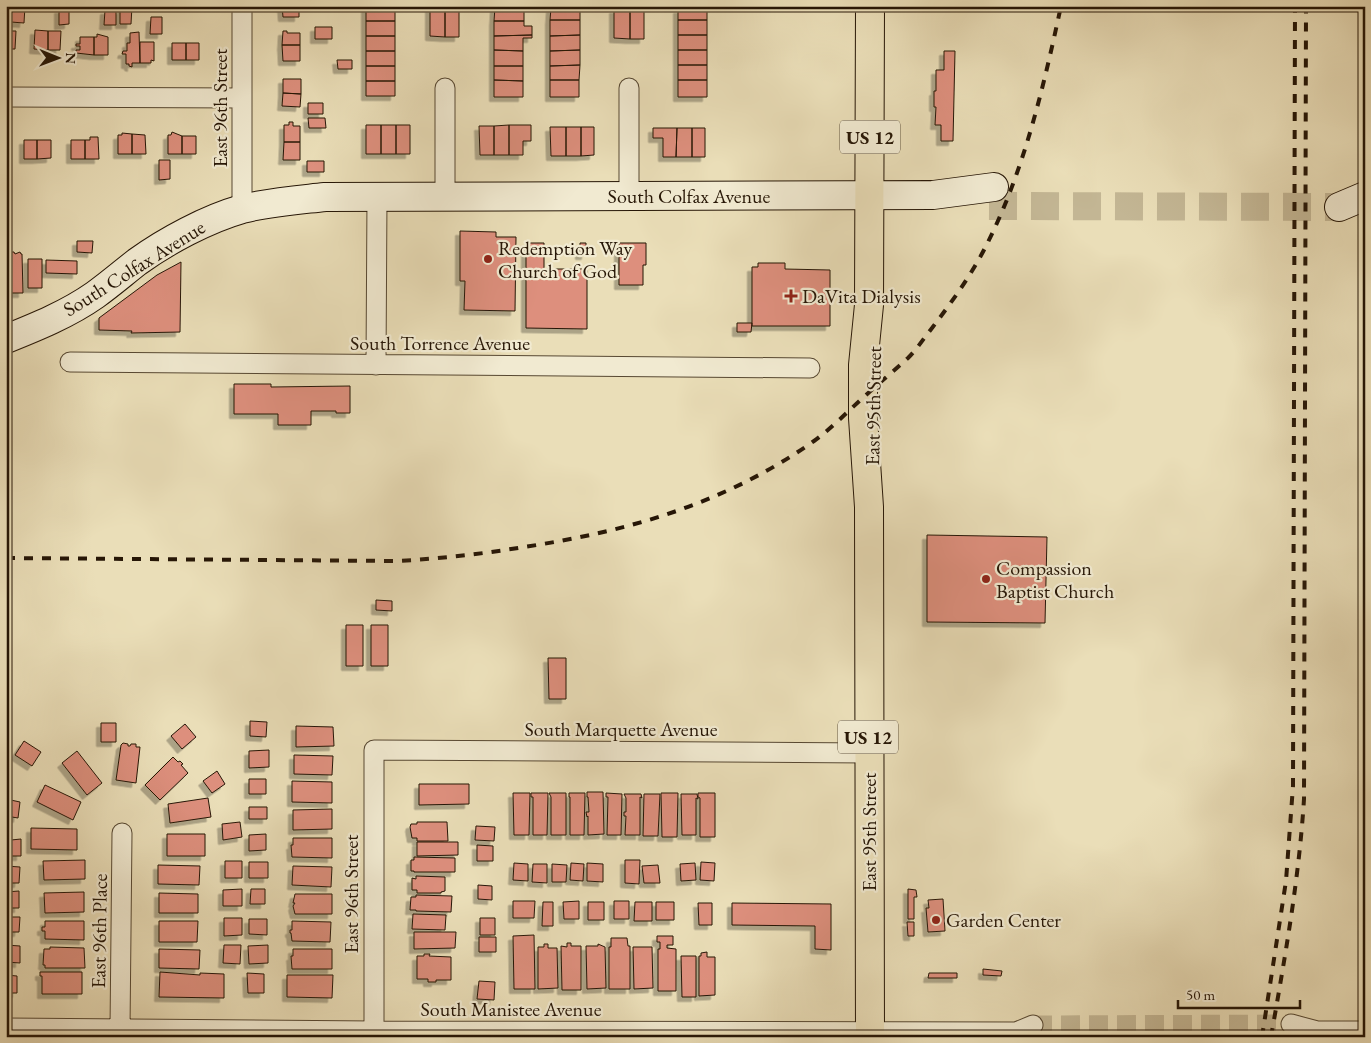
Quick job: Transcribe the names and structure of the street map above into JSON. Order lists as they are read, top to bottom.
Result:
{
  "streets": {
    "main road": ["US 12", "South Colfax Avenue", "East 95th Street"],
    "street": [
      "East 96th Street",
      "South Torrence Avenue",
      "South Marquette Avenue",
      "East 96th Place",
      "South Manistee Avenue"
    ]
  },
  "crossings": [
    ["East 96th Street", "South Colfax Avenue"],
    ["East 96th Street", "South Marquette Avenue"],
    ["East 96th Street", "South Manistee Avenue"],
    ["South Colfax Avenue", "East 95th Street"],
    ["East 95th Street", "South Marquette Avenue"],
    ["East 95th Street", "South Manistee Avenue"],
    ["East 96th Place", "South Manistee Avenue"]
  ],
  "places": {
    "other": ["Redemption Way Church of God", "Compassion Baptist Church", "Garden Center"],
    "health": ["DaVita Dialysis"]
  },
  "scale_bar": "50 m",
  "north": "right"
}
